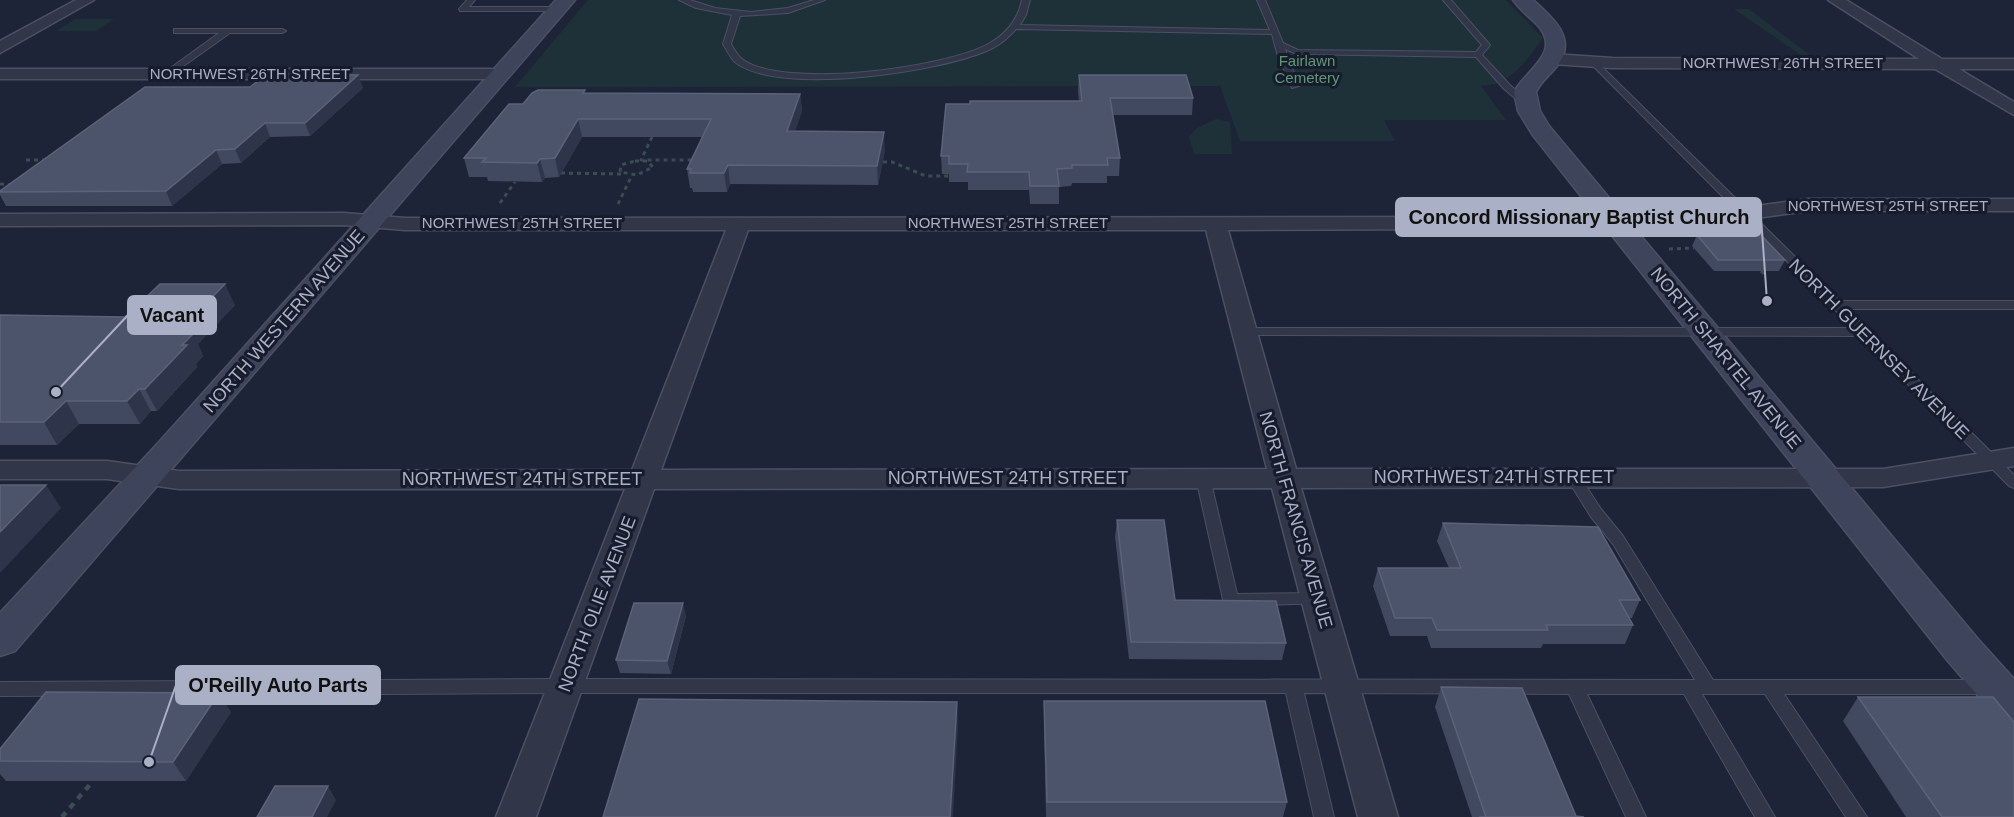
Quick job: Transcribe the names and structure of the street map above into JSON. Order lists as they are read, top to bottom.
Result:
{
  "streets": {
    "street": [
      "NORTHWEST 26TH STREET",
      "NORTHWEST 25TH STREET",
      "NORTH WESTERN AVENUE",
      "NORTH SHARTEL AVENUE",
      "NORTHWEST 24TH STREET",
      "NORTH FRANCIS AVENUE",
      "NORTH OLIE AVENUE"
    ],
    "lane": ["NORTH GUERNSEY AVENUE"]
  },
  "crossings": [
    ["NORTHWEST 26TH STREET", "NORTH WESTERN AVENUE"],
    ["NORTHWEST 26TH STREET", "NORTH GUERNSEY AVENUE"],
    ["NORTHWEST 25TH STREET", "NORTH WESTERN AVENUE"],
    ["NORTHWEST 25TH STREET", "NORTH GUERNSEY AVENUE"],
    ["NORTHWEST 25TH STREET", "NORTH SHARTEL AVENUE"],
    ["NORTHWEST 25TH STREET", "NORTH FRANCIS AVENUE"],
    ["NORTHWEST 25TH STREET", "NORTH OLIE AVENUE"],
    ["NORTH WESTERN AVENUE", "NORTHWEST 24TH STREET"],
    ["NORTH GUERNSEY AVENUE", "NORTHWEST 24TH STREET"],
    ["NORTH SHARTEL AVENUE", "NORTHWEST 24TH STREET"],
    ["NORTHWEST 24TH STREET", "NORTH FRANCIS AVENUE"],
    ["NORTHWEST 24TH STREET", "NORTH OLIE AVENUE"]
  ],
  "parks": ["Fairlawn Cemetery"],
  "places": ["Concord Missionary Baptist Church", "Vacant", "O'Reilly Auto Parts"]
}
